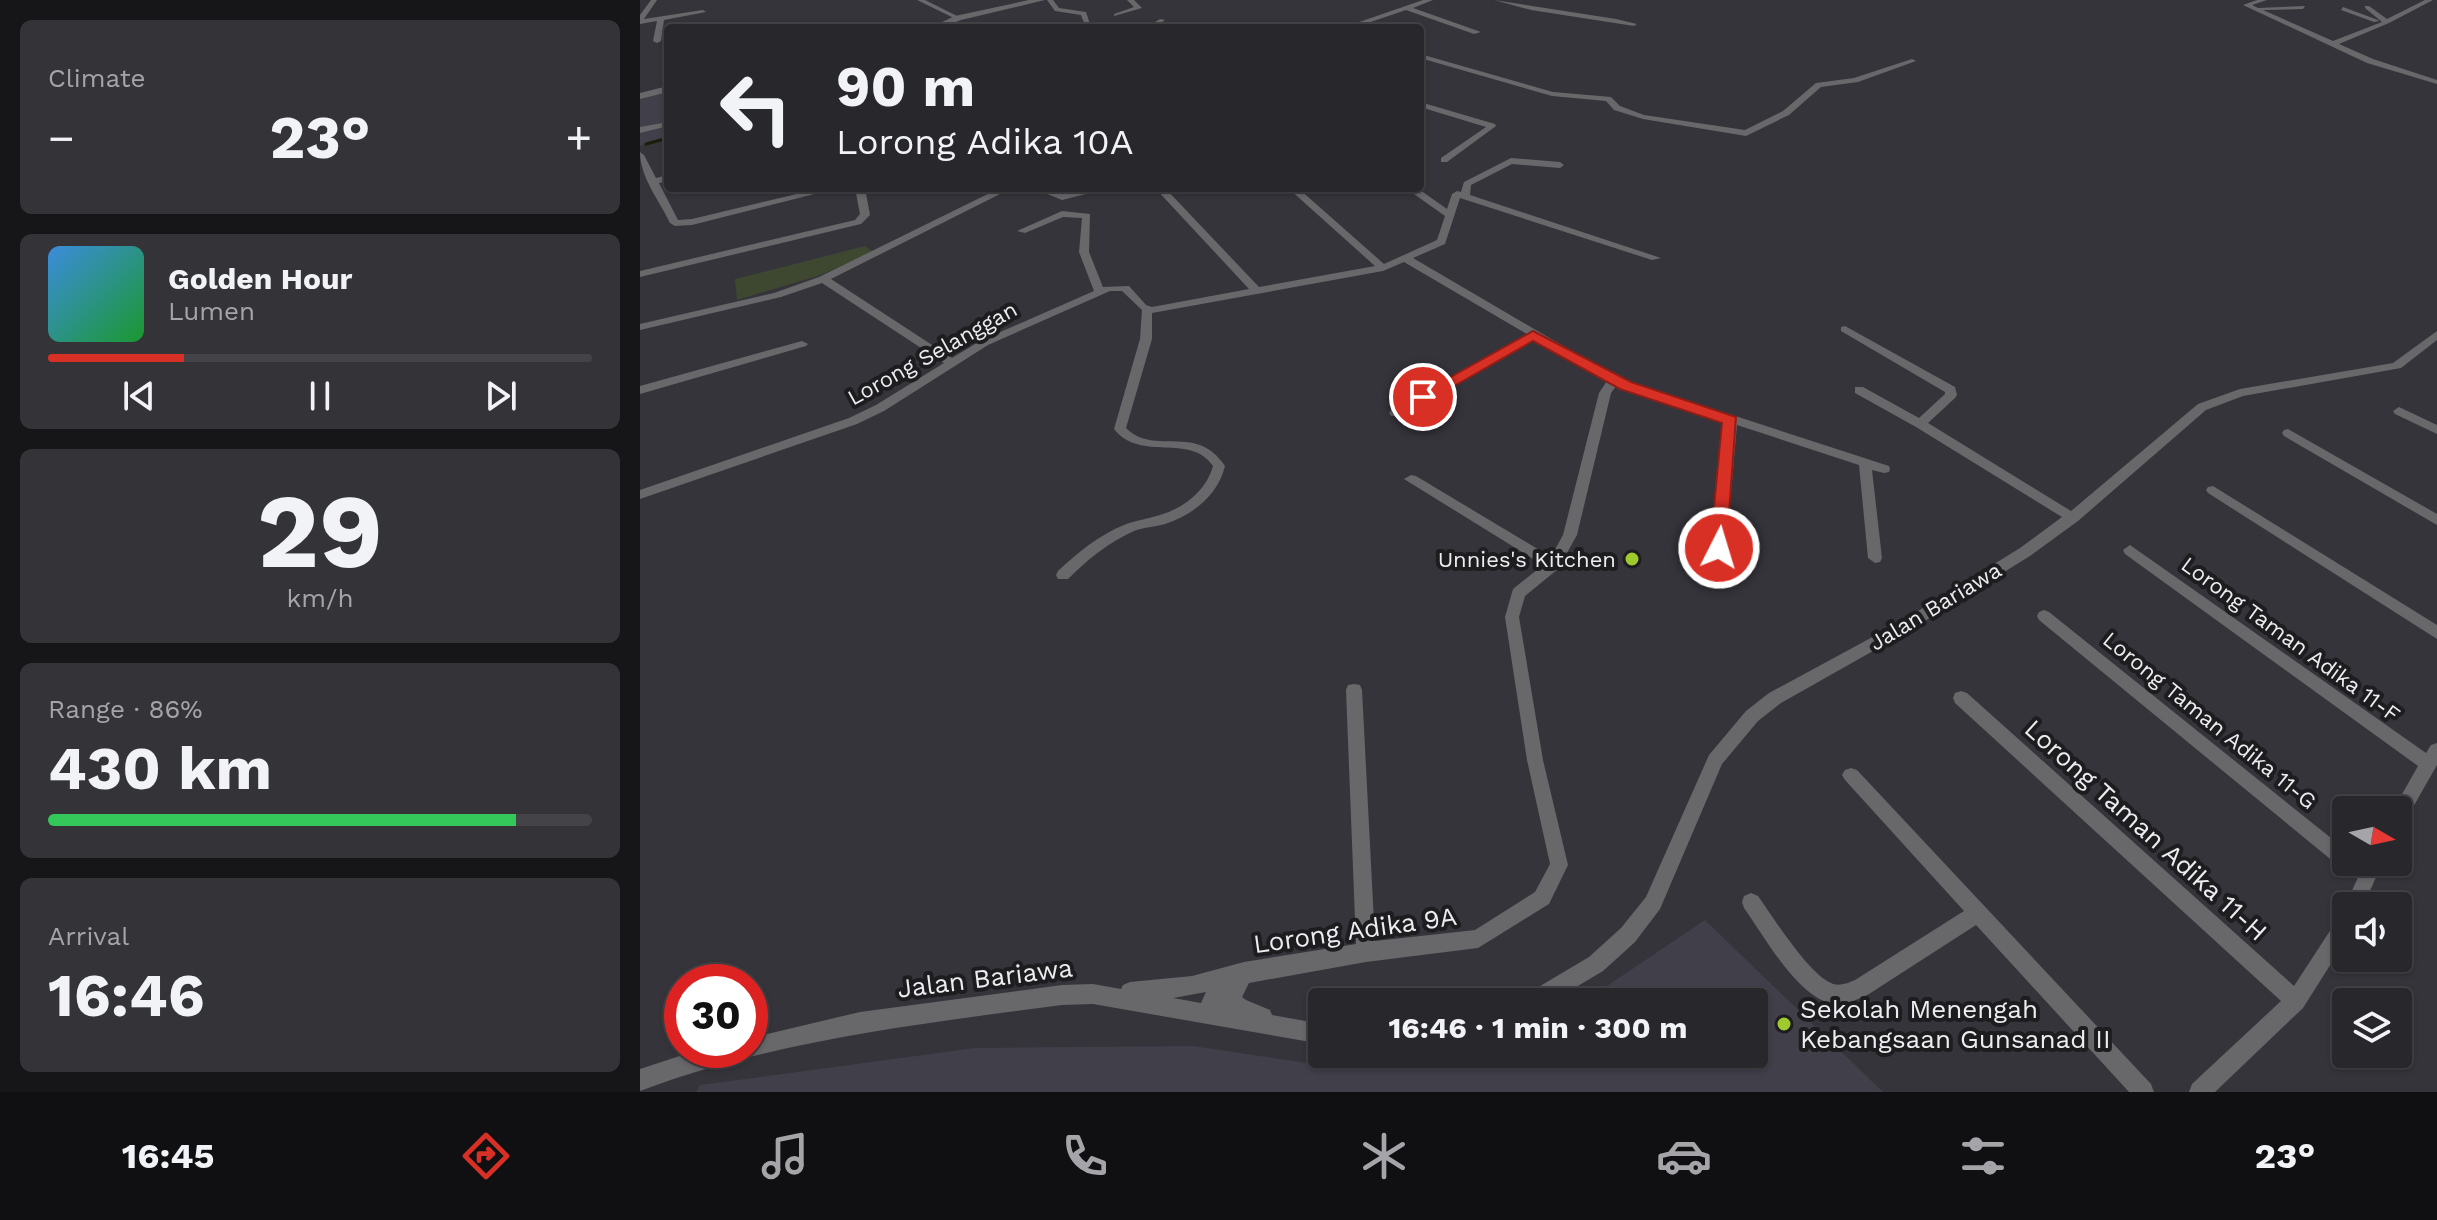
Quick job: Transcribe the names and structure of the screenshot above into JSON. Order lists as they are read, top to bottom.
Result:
{
  "streets": {
    "street": [
      "Lorong Selanggan",
      "Jalan Bariawa",
      "Lorong Taman Adika 11-F",
      "Lorong Taman Adika 11-G",
      "Lorong Taman Adika 11-H",
      "Lorong Adika 9A"
    ]
  },
  "crossings": [
    ["Jalan Bariawa", "Lorong Adika 9A"]
  ],
  "places": ["Unnies's Kitchen", "Sekolah Menengah Kebangsaan Gunsanad II"],
  "north": "right",
  "page": {
    "tile": [
      "Climate",
      ["29", "km/h"],
      ["Range · 86%", "430 km"],
      ["Arrival", "16:46"]
    ],
    "turn": ["90 m", "Lorong Adika 10A"],
    "heat": ["−", "23°", "+"],
    "song": ["Golden Hour", "Lumen"],
    "limit": "30",
    "trip": "16:46 · 1 min · 300 m",
    "tabs": ["16:45", "23°"]
  }
}
